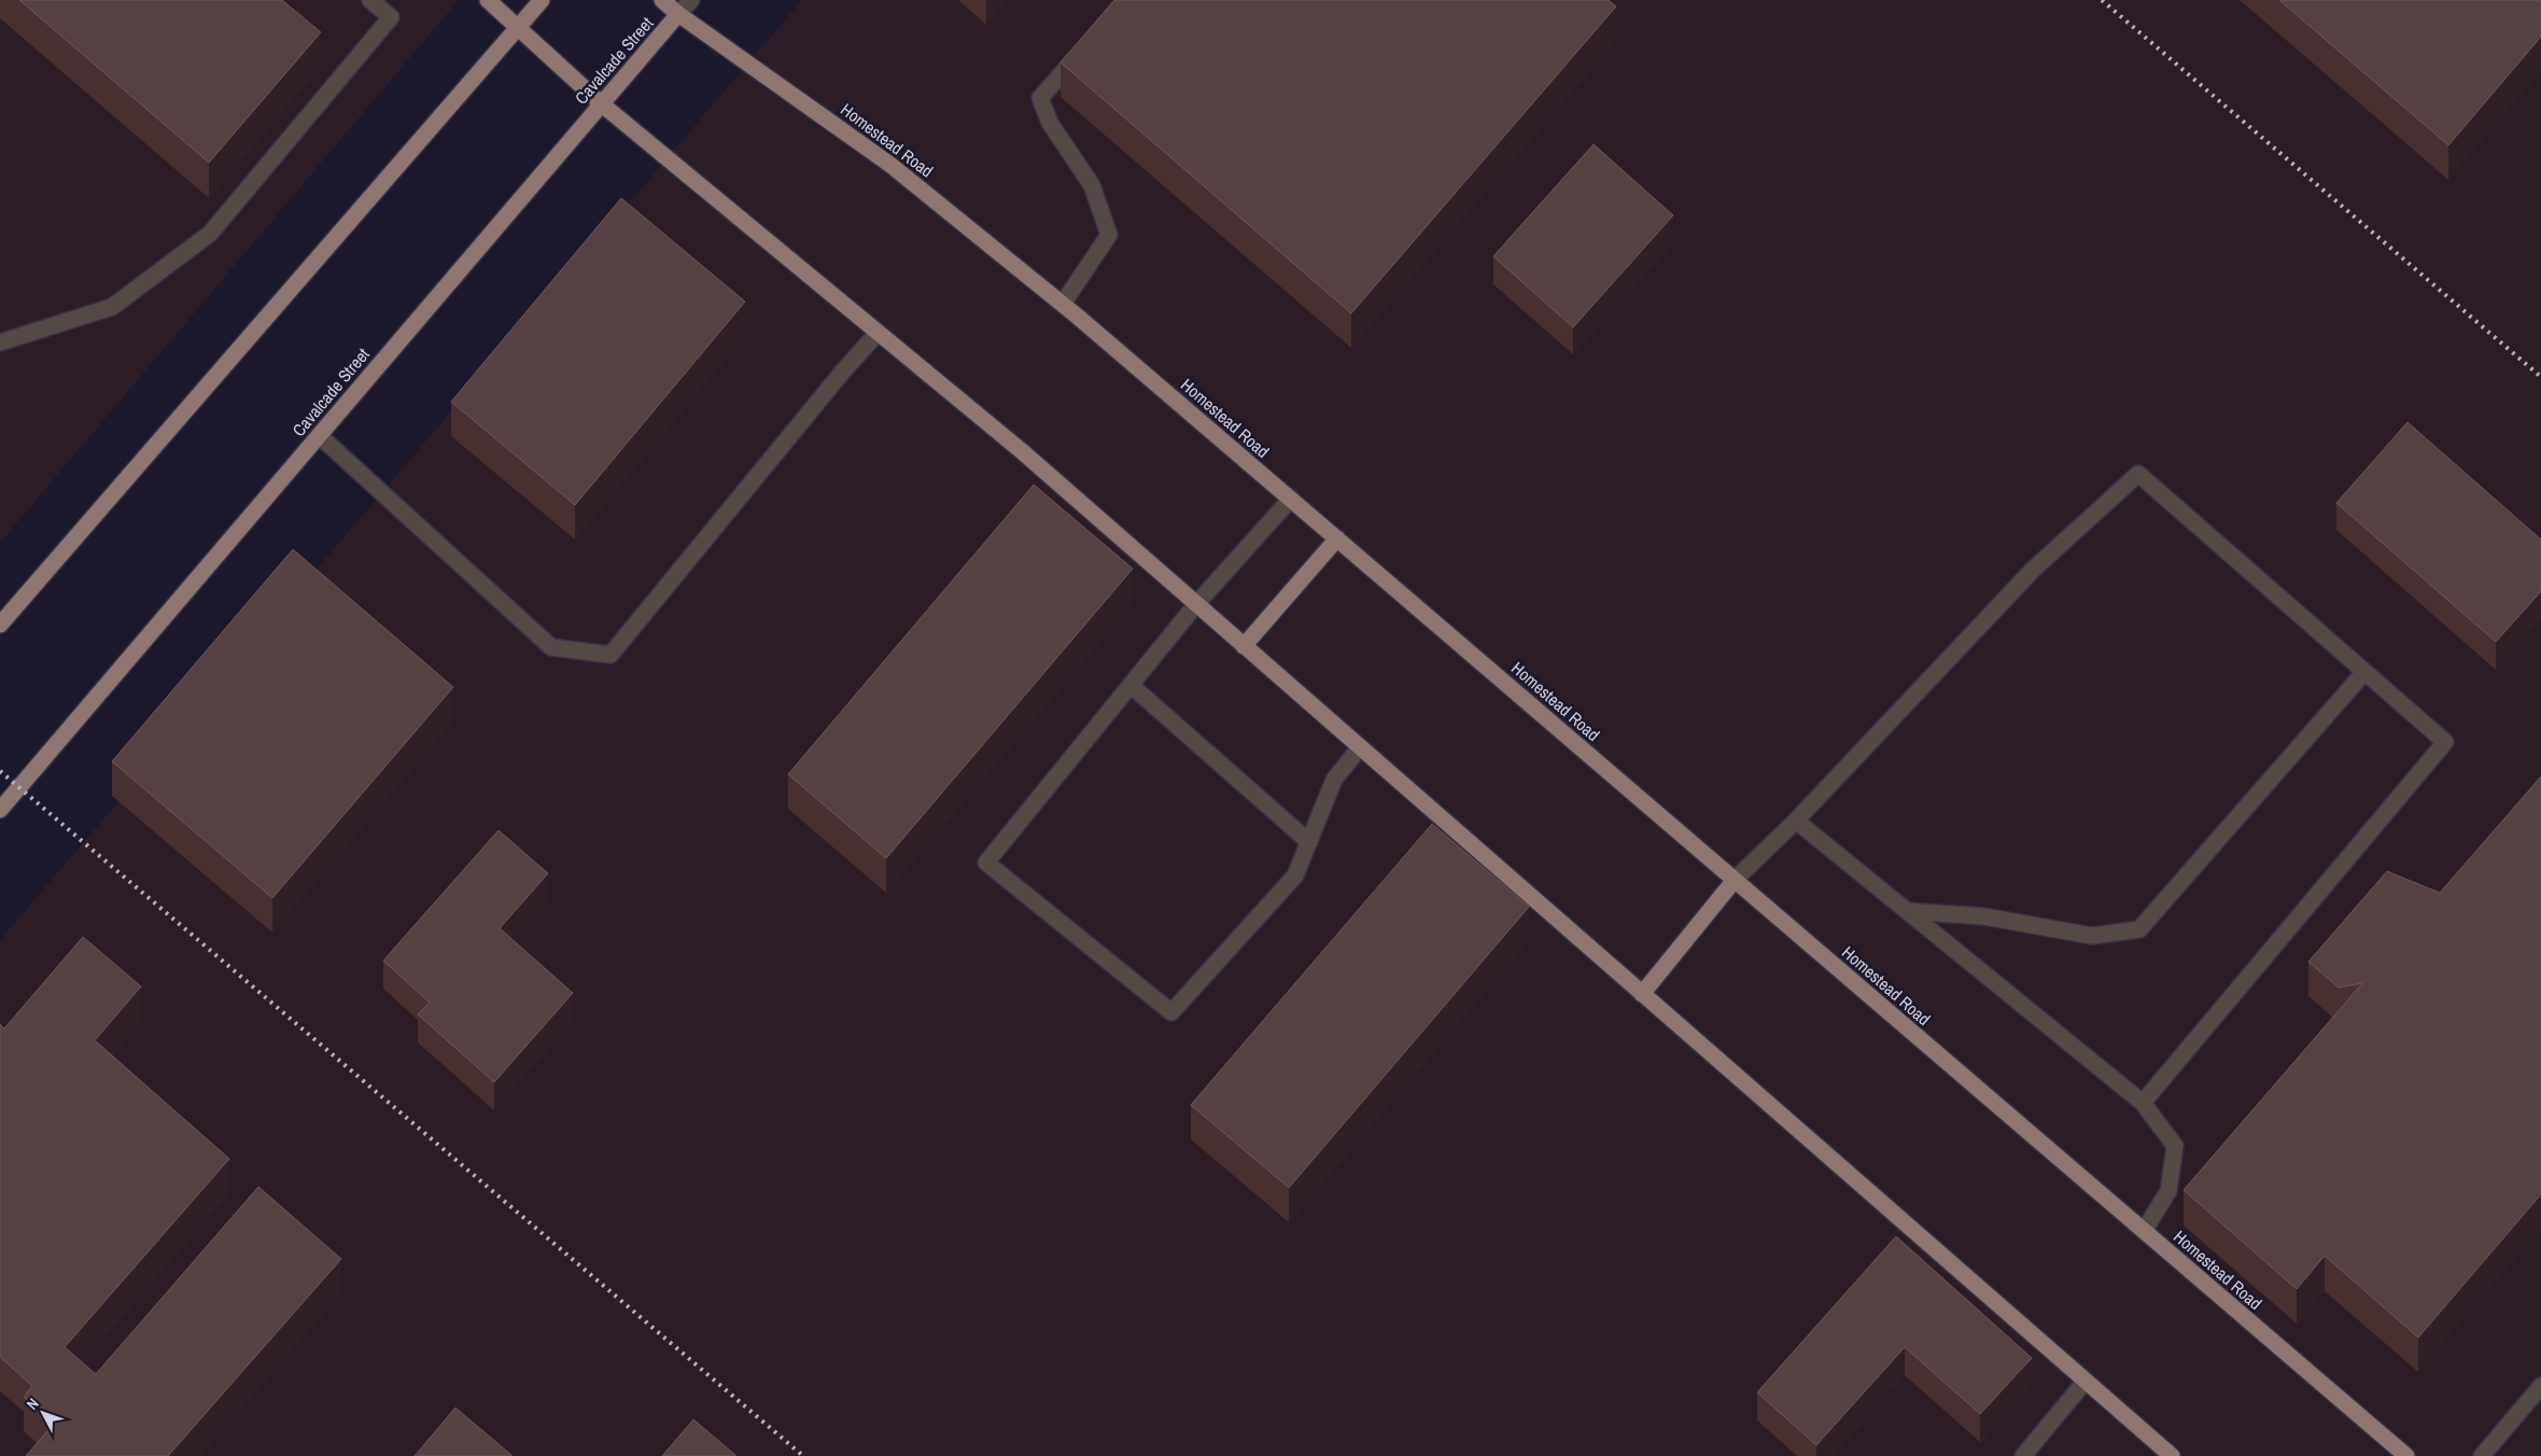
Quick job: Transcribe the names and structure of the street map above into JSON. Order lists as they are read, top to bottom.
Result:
{
  "streets": {
    "main road": ["Cavalcade Street", "Homestead Road"]
  },
  "crossings": [
    ["Cavalcade Street", "Homestead Road"]
  ],
  "north": "top left"
}
